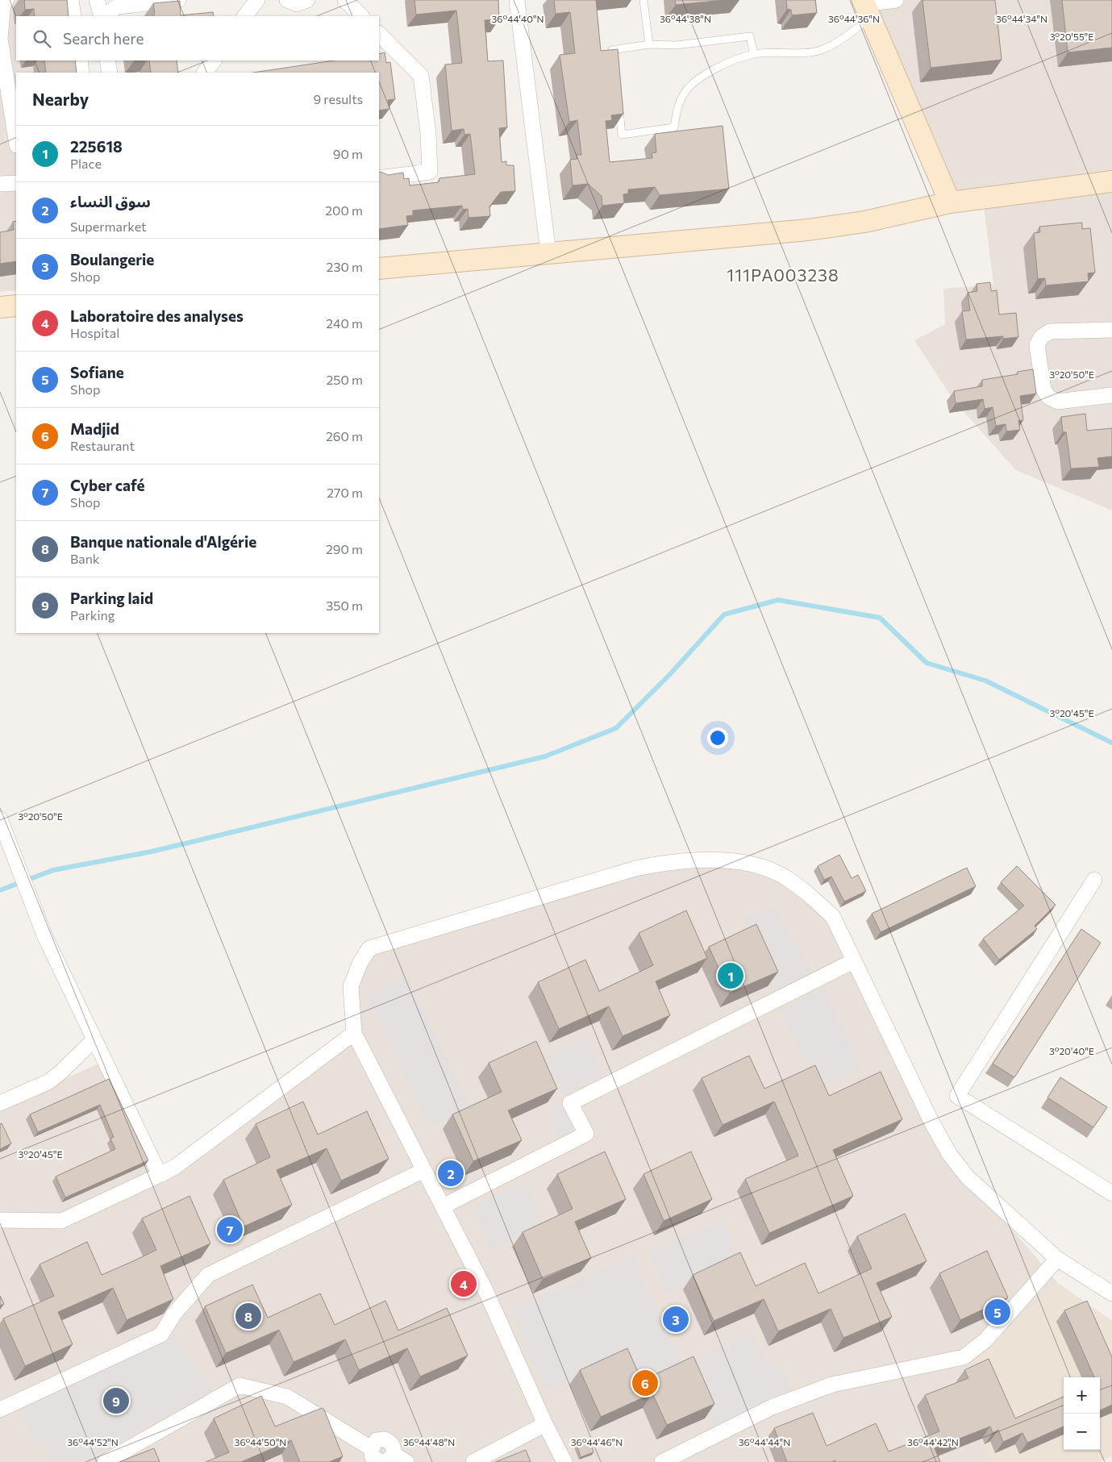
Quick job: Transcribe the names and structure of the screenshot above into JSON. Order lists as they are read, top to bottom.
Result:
{
  "districts": ["111PA003238"],
  "page": {
    "search": "Search here",
    "heading": ["Nearby", "9 results"],
    "list": [
      {
        "mark": "1",
        "name": "225618",
        "note": "Place",
        "value": "90 m"
      },
      {
        "mark": "2",
        "name": "سوق النساء",
        "note": "Supermarket",
        "value": "200 m"
      },
      {
        "mark": "3",
        "name": "Boulangerie",
        "note": "Shop",
        "value": "230 m"
      },
      {
        "mark": "4",
        "name": "Laboratoire des analyses",
        "note": "Hospital",
        "value": "240 m"
      },
      {
        "mark": "5",
        "name": "Sofiane",
        "note": "Shop",
        "value": "250 m"
      },
      {
        "mark": "6",
        "name": "Madjid",
        "note": "Restaurant",
        "value": "260 m"
      },
      {
        "mark": "7",
        "name": "Cyber café",
        "note": "Shop",
        "value": "270 m"
      },
      {
        "mark": "8",
        "name": "Banque nationale d'Algérie",
        "note": "Bank",
        "value": "290 m"
      },
      {
        "mark": "9",
        "name": "Parking laid",
        "note": "Parking",
        "value": "350 m"
      }
    ],
    "pins": [
      "1",
      "2",
      "7",
      "4",
      "5",
      "8",
      "3",
      "6",
      "9"
    ],
    "map_buttons": ["+", "−"]
  },
  "coordinates": [
    "36°44'40\"N",
    "36°44'38\"N",
    "36°44'36\"N",
    "36°44'34\"N",
    "3°20'55\"E",
    "3°20'50\"E",
    "3°20'45\"E",
    "3°20'40\"E",
    "36°44'52\"N",
    "36°44'50\"N",
    "36°44'48\"N",
    "36°44'46\"N",
    "36°44'44\"N",
    "36°44'42\"N"
  ]
}
